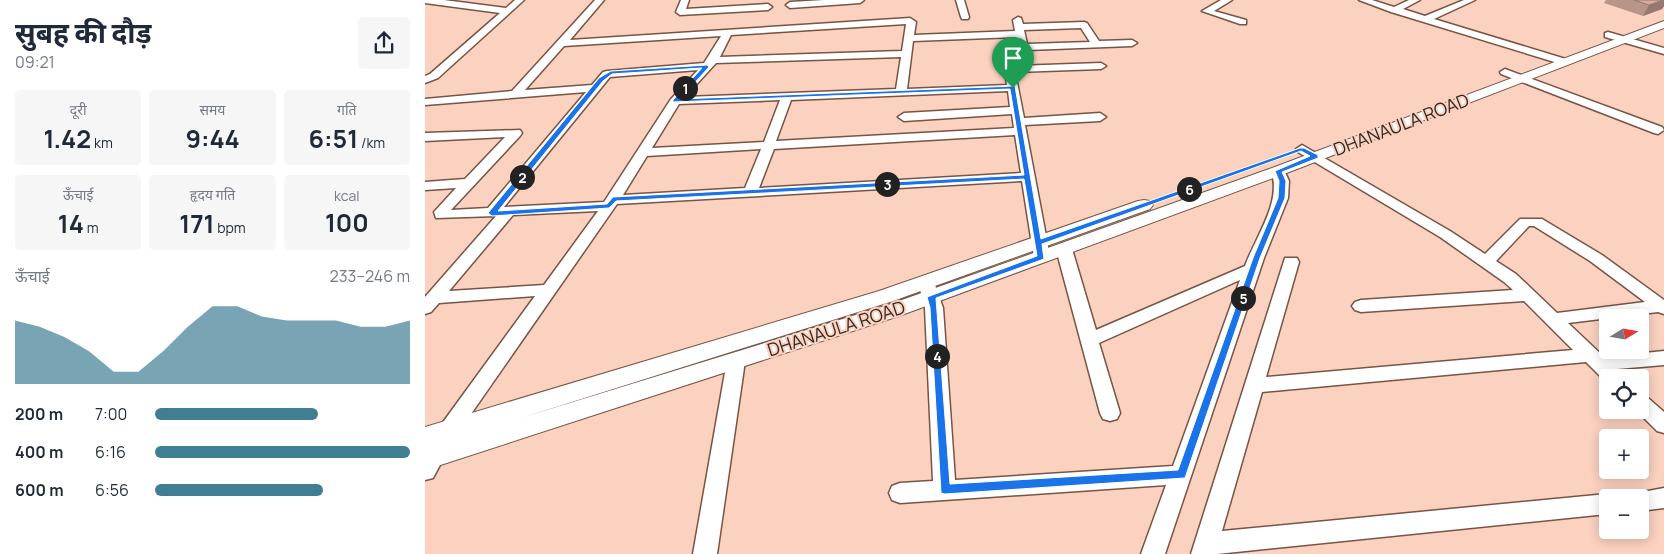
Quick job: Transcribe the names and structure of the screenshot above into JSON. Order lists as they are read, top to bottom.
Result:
{
  "streets": {
    "street": ["DHANAULA ROAD"]
  },
  "north": "right",
  "page": {
    "heading": ["सुबह की दौड़", "09:21"],
    "pins": [
      "1",
      "2",
      "3",
      "6",
      "5",
      "4"
    ],
    "stats": [
      ["दूरी", "1.42 km"],
      ["समय", "9:44"],
      ["गति", "6:51 /km"],
      ["ऊँचाई", "14 m"],
      ["हृदय गति", "171 bpm"],
      ["kcal", "100"]
    ],
    "chart": ["ऊँचाई", "233–246 m"],
    "map_buttons": ["+", "−"],
    "list": [
      {
        "name": "200 m",
        "note": "7:00"
      },
      {
        "name": "400 m",
        "note": "6:16"
      },
      {
        "name": "600 m",
        "note": "6:56"
      }
    ]
  }
}
